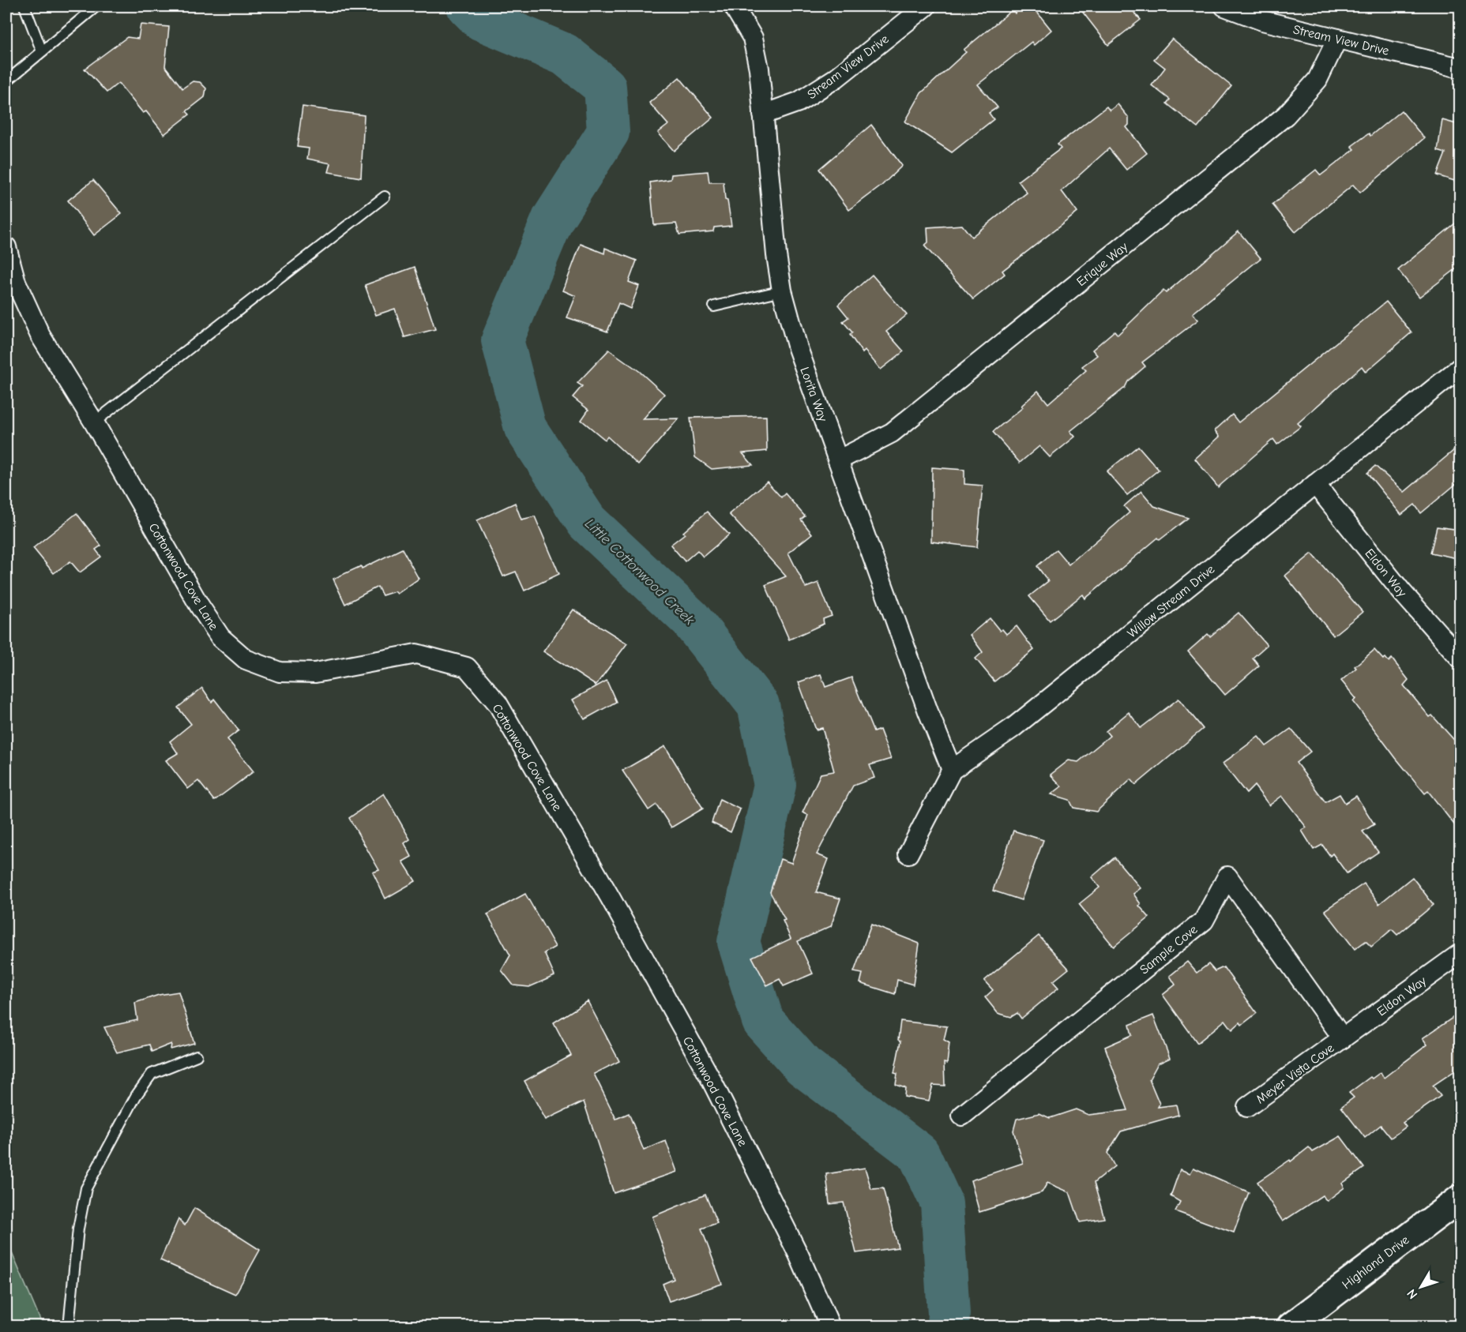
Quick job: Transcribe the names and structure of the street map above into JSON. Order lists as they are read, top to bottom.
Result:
{
  "streets": {
    "main road": ["Highland Drive"],
    "street": [
      "Stream View Drive",
      "Erique Way",
      "Lorita Way",
      "Eldon Way",
      "Cottonwood Cove Lane",
      "Willow Stream Drive",
      "Sample Cove",
      "Meyer Vista Cove"
    ]
  },
  "crossings": [
    ["Stream View Drive", "Erique Way"],
    ["Stream View Drive", "Lorita Way"],
    ["Erique Way", "Lorita Way"],
    ["Lorita Way", "Willow Stream Drive"],
    ["Eldon Way", "Willow Stream Drive"],
    ["Eldon Way", "Sample Cove"],
    ["Eldon Way", "Meyer Vista Cove"],
    ["Sample Cove", "Meyer Vista Cove"]
  ],
  "water": ["Little Cottonwood Creek"],
  "north": "bottom left"
}
